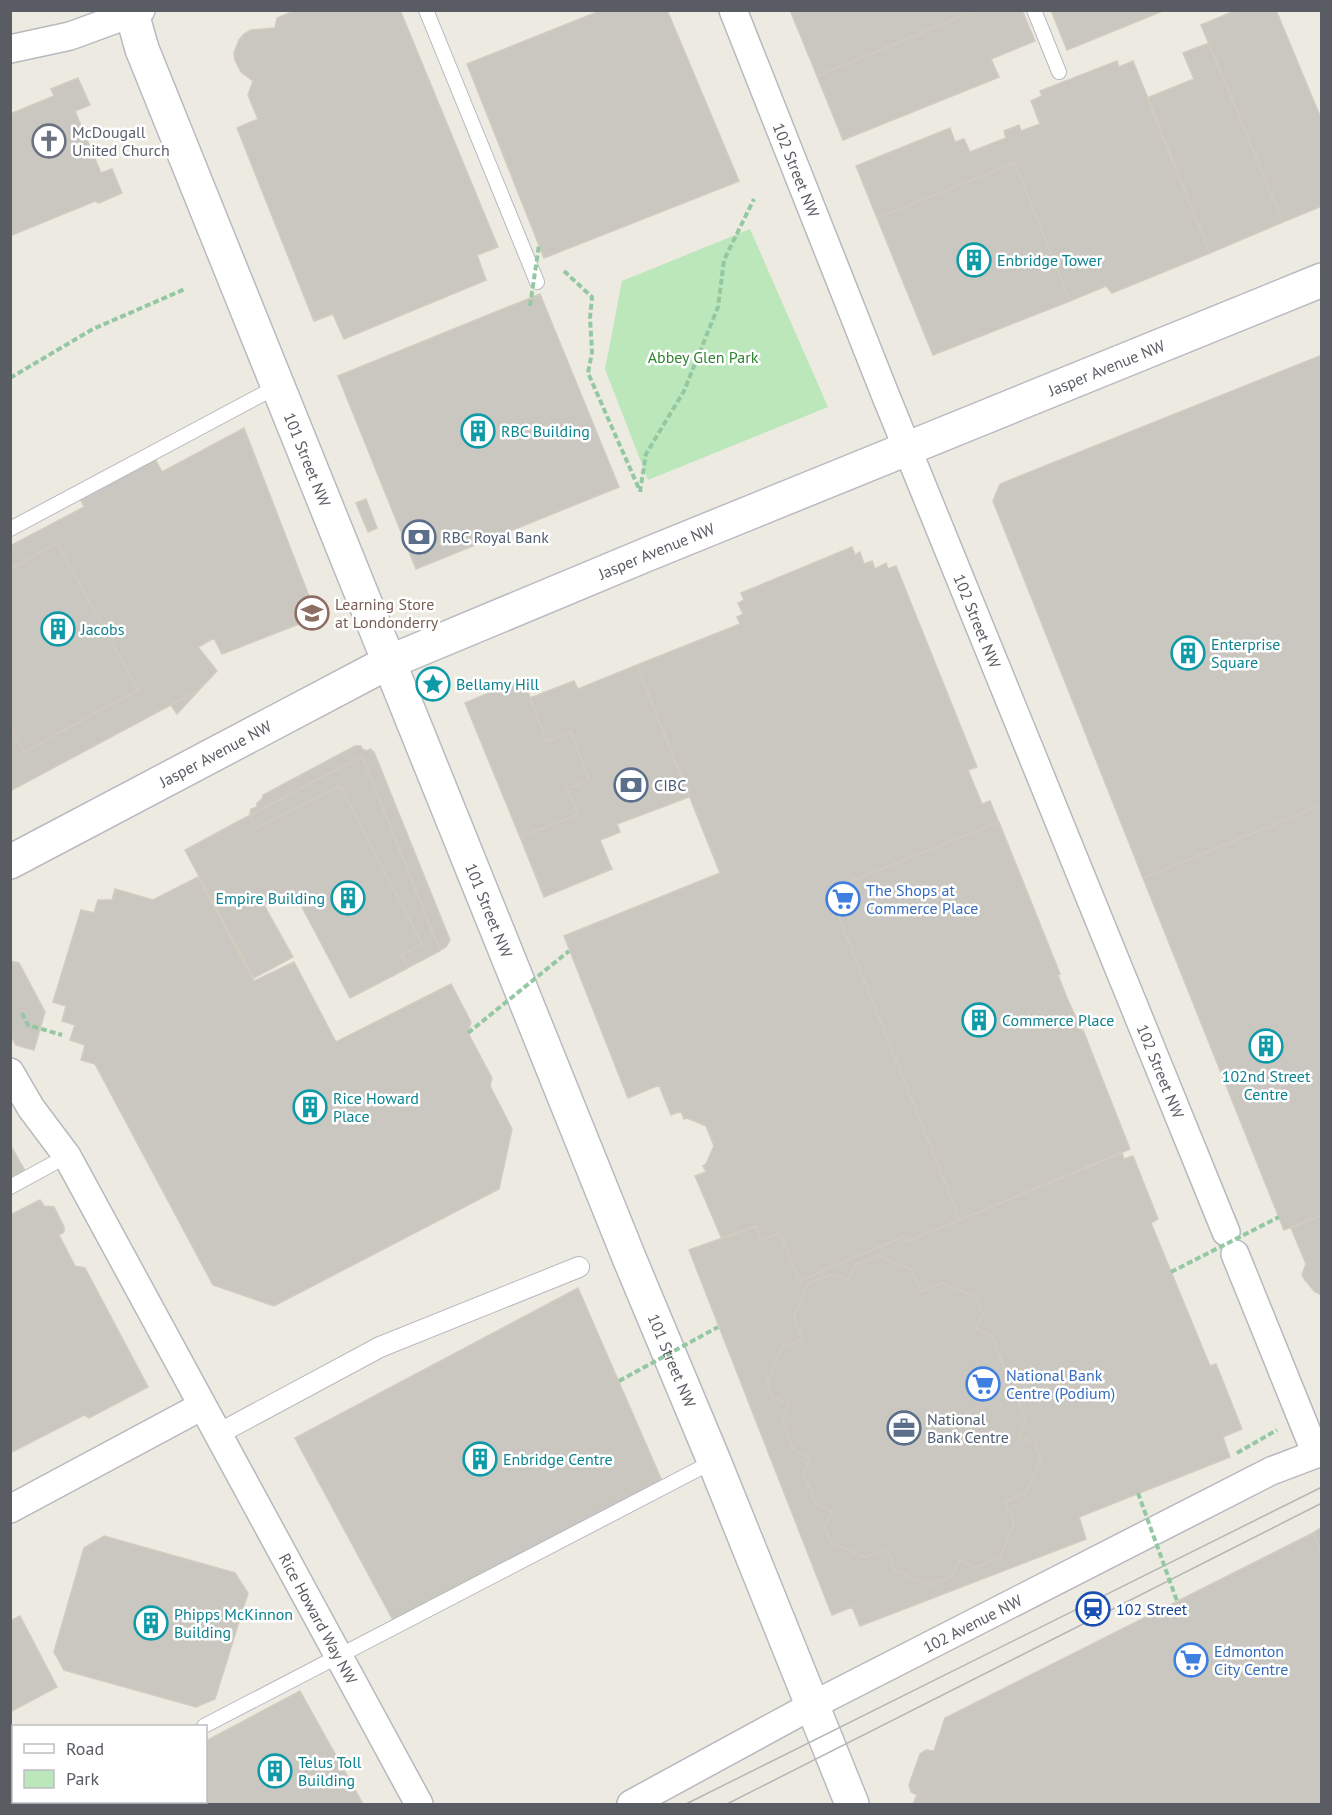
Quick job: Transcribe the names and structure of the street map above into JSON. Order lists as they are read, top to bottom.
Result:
{
  "streets": {
    "main road": ["Jasper Avenue NW", "101 Street NW"],
    "street": ["102 Street NW", "Rice Howard Way NW", "102 Avenue NW"]
  },
  "crossings": [
    ["102 Street NW", "Jasper Avenue NW"],
    ["102 Street NW", "102 Avenue NW"],
    ["Jasper Avenue NW", "101 Street NW"],
    ["101 Street NW", "102 Avenue NW"]
  ],
  "parks": ["Abbey Glen Park"],
  "places": {
    "church": ["McDougall United Church"],
    "building": [
      "Enbridge Tower",
      "RBC Building",
      "Jacobs",
      "Enterprise Square",
      "Empire Building",
      "Commerce Place",
      "102nd Street Centre",
      "Rice Howard Place",
      "Enbridge Centre",
      "Phipps McKinnon Building",
      "Telus Toll Building"
    ],
    "bank": ["RBC Royal Bank", "CIBC"],
    "school or university": ["Learning Store at Londonderry"],
    "place": ["Bellamy Hill"],
    "supermarket": ["The Shops at Commerce Place", "National Bank Centre (Podium)", "Edmonton City Centre"],
    "office": ["National Bank Centre"],
    "station": ["102 Street"]
  },
  "legend": ["Road", "Park"]
}
